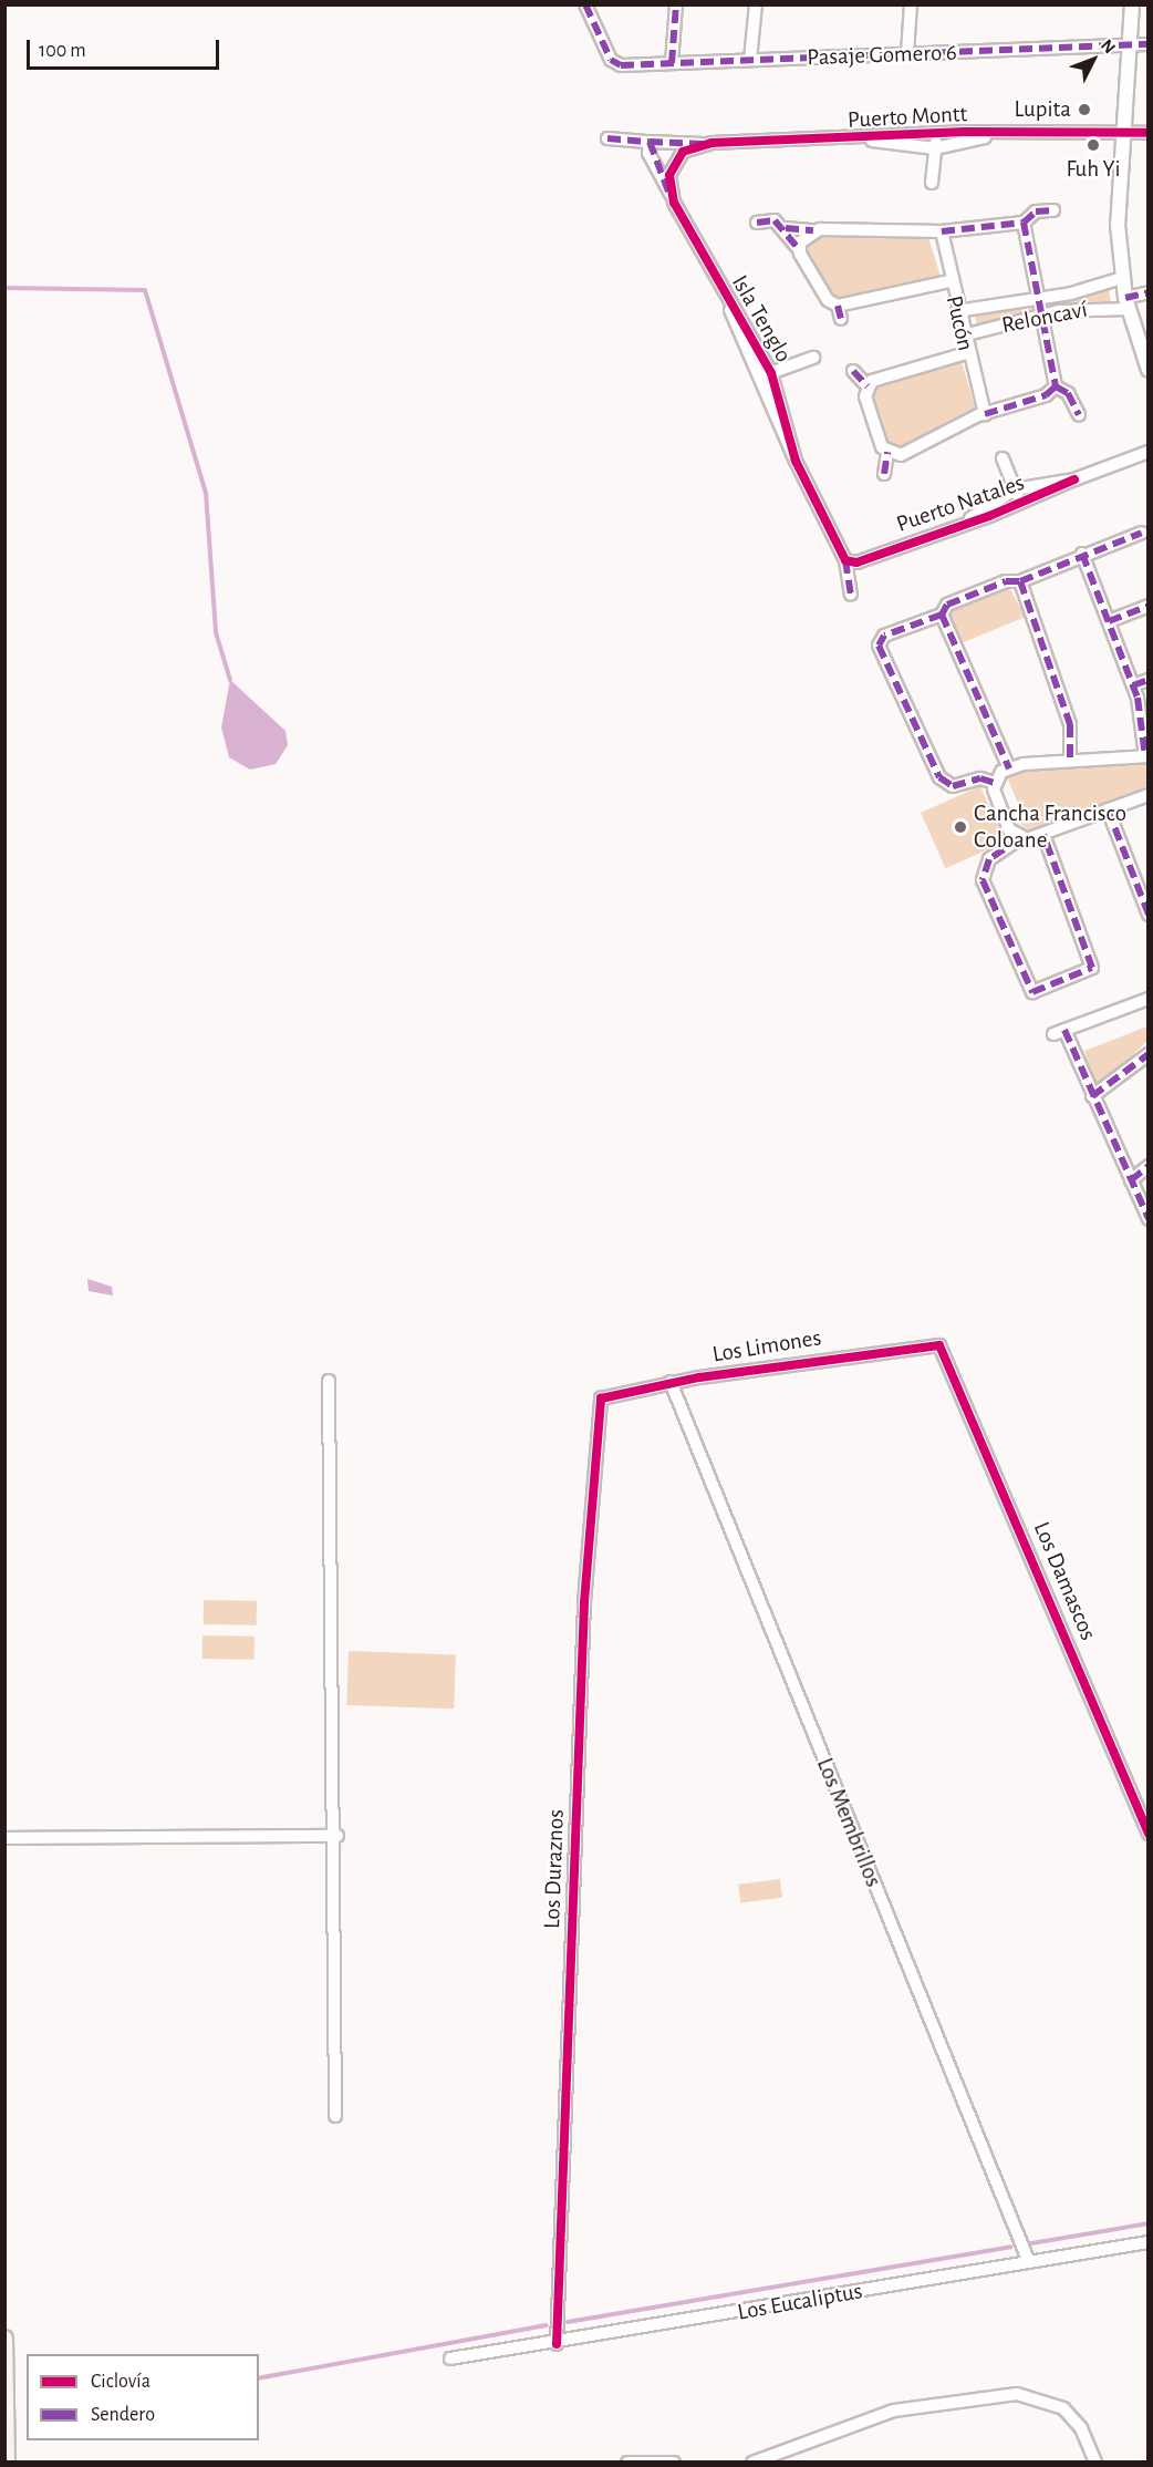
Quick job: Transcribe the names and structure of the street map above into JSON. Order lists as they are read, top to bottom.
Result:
{
  "streets": {
    "street": [
      "Pasaje Gomero 6",
      "Puerto Montt",
      "Reloncaví",
      "Isla Tenglo",
      "Pucón",
      "Puerto Natales",
      "Los Limones",
      "Los Damascos",
      "Los Membrillos",
      "Los Duraznos",
      "Los Eucaliptus"
    ]
  },
  "crossings": [
    ["Puerto Montt", "Isla Tenglo"],
    ["Reloncaví", "Pucón"],
    ["Isla Tenglo", "Puerto Natales"],
    ["Los Limones", "Los Damascos"],
    ["Los Limones", "Los Membrillos"],
    ["Los Limones", "Los Duraznos"],
    ["Los Membrillos", "Los Eucaliptus"],
    ["Los Duraznos", "Los Eucaliptus"]
  ],
  "places": ["Lupita", "Fuh Yi", "Cancha Francisco Coloane"],
  "legend": ["Ciclovía", "Sendero"],
  "scale_bar": "100 m",
  "north": "top right"
}
